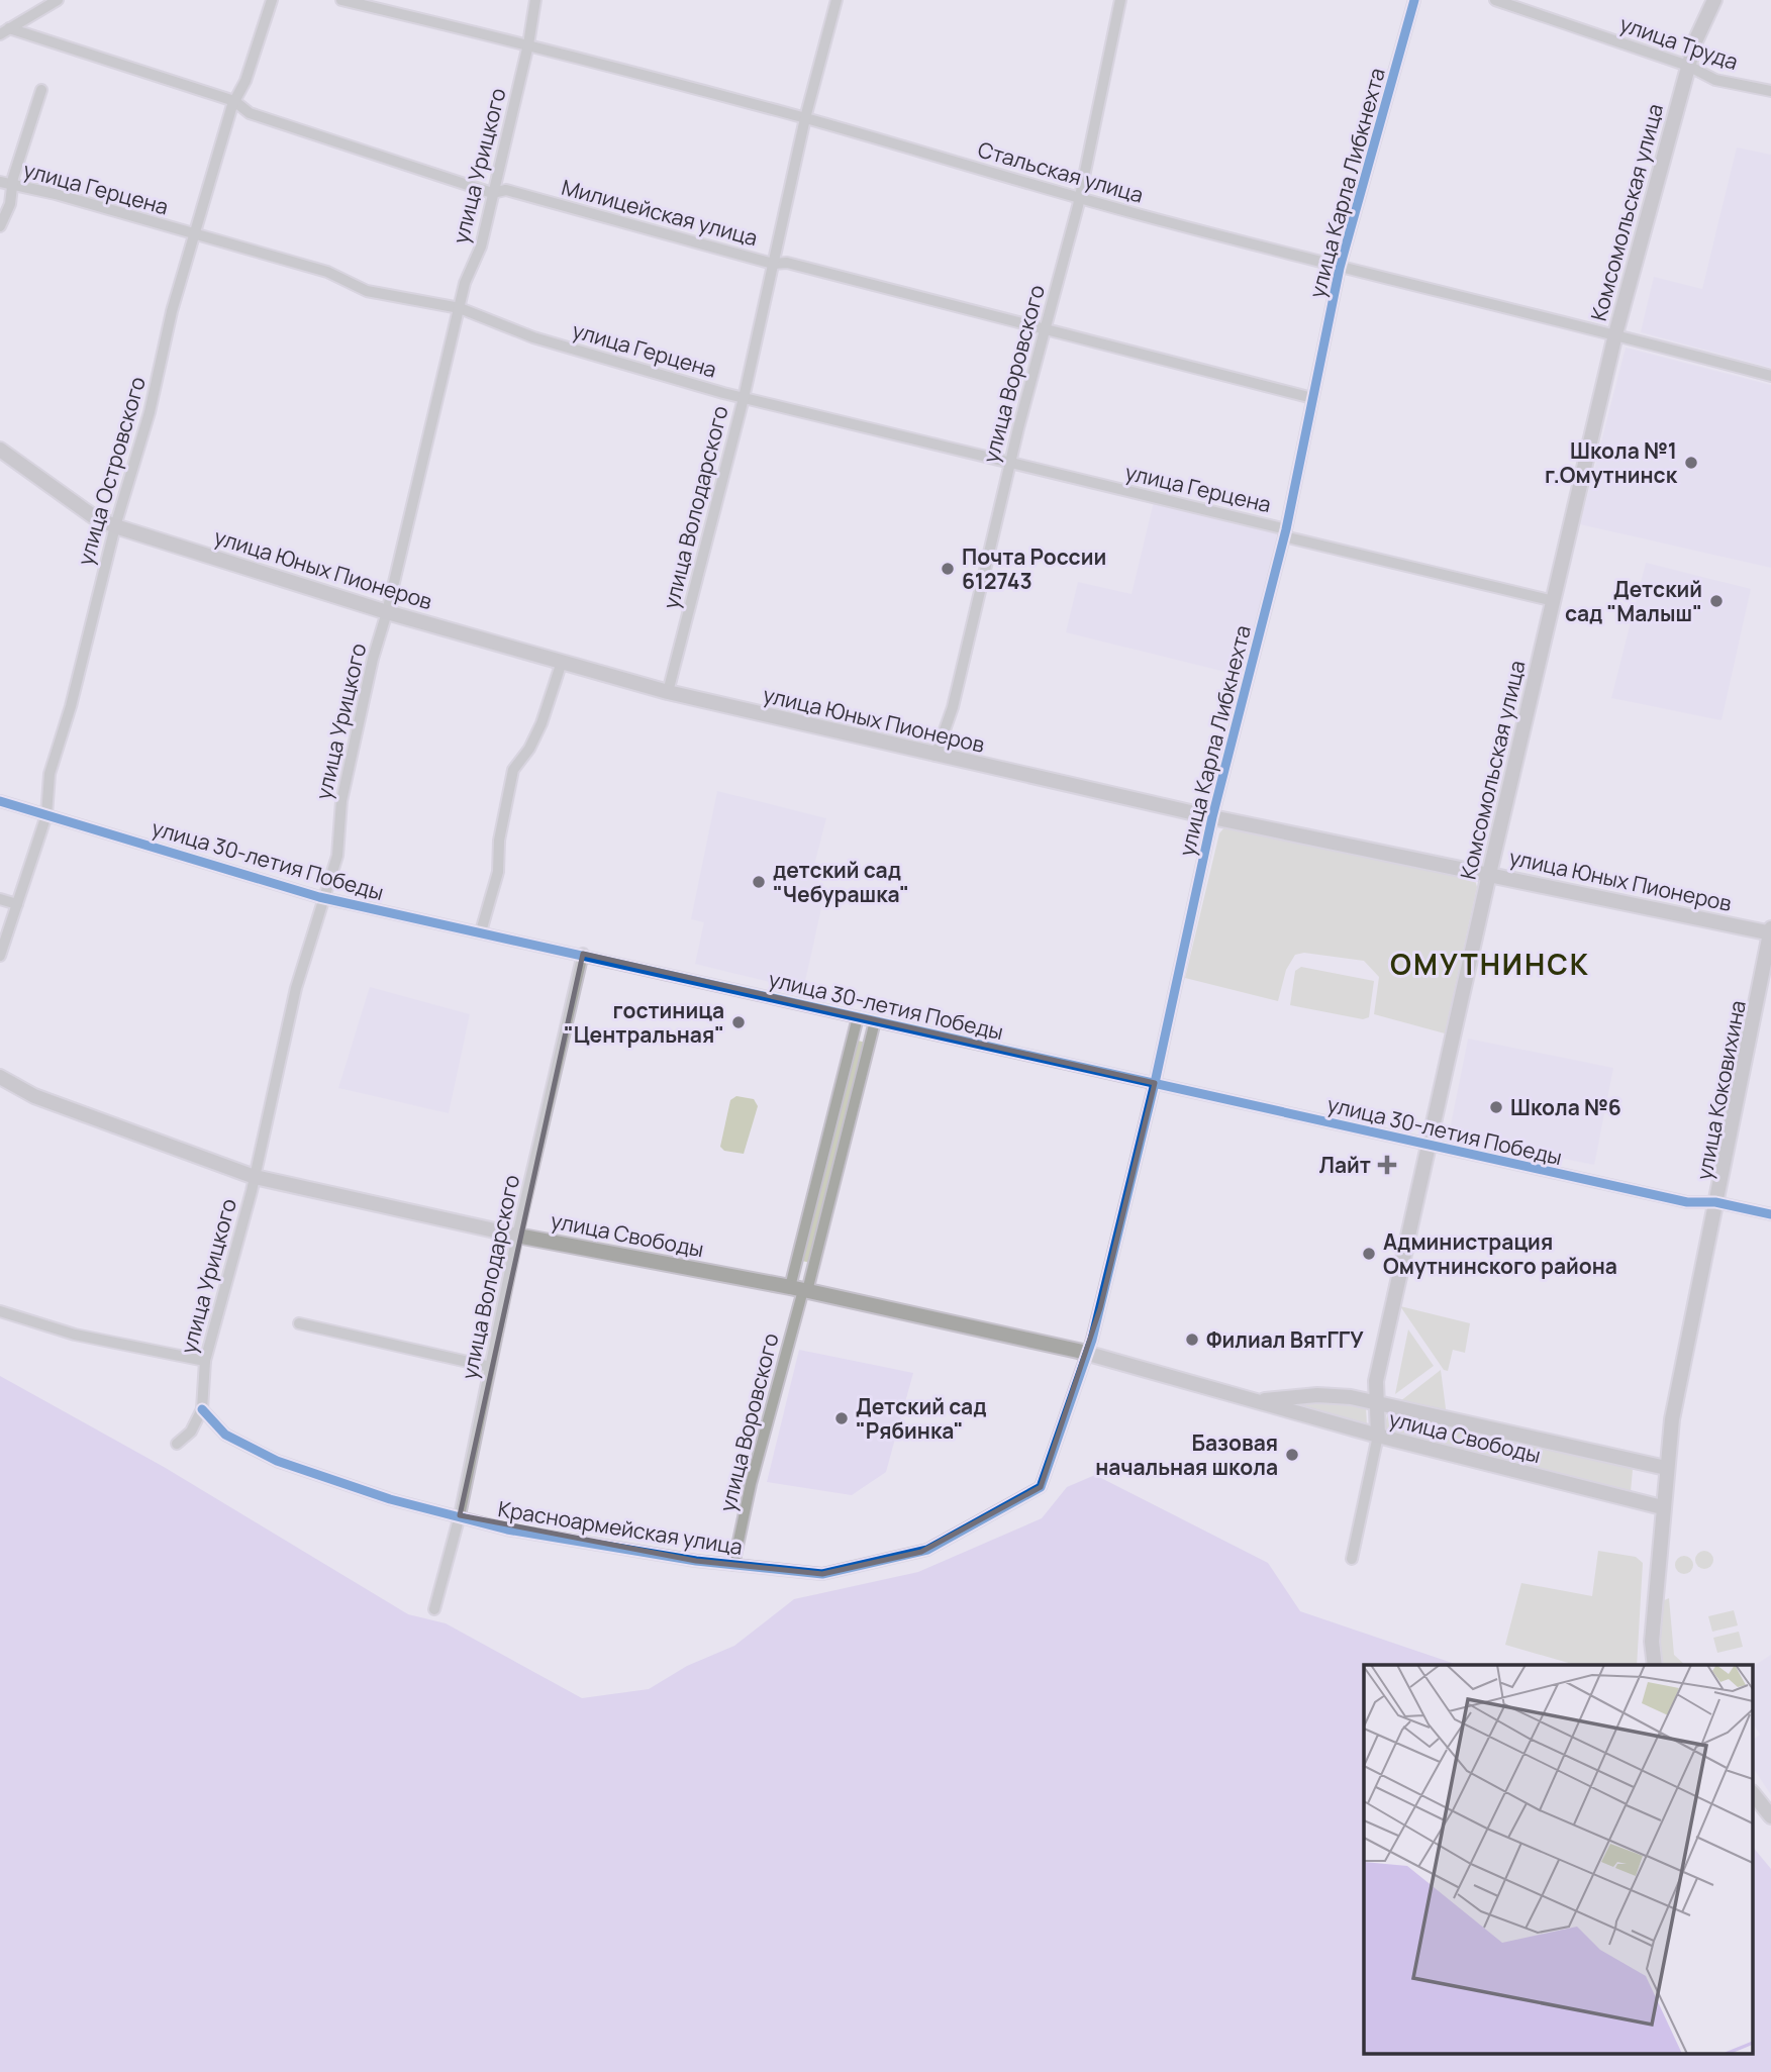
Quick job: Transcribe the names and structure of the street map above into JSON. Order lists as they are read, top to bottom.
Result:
{
  "streets": {
    "main road": [
      "Комсомольская улица",
      "улица Юных Пионеров",
      "улица Коковихина",
      "улица Свободы"
    ],
    "street": [
      "улица Труда",
      "улица Урицкого",
      "Стальская улица",
      "улица Карла Либкнехта",
      "улица Герцена",
      "Милицейская улица",
      "улица Воровского",
      "улица Островского",
      "улица Володарского",
      "улица 30-летия Победы",
      "Красноармейская улица"
    ]
  },
  "crossings": [
    ["улица Труда", "Комсомольская улица"],
    ["улица Урицкого", "Стальская улица"],
    ["улица Урицкого", "улица Герцена"],
    ["улица Урицкого", "Милицейская улица"],
    ["улица Урицкого", "улица Юных Пионеров"],
    ["улица Урицкого", "улица 30-летия Победы"],
    ["улица Урицкого", "улица Свободы"],
    ["улица Урицкого", "Красноармейская улица"],
    ["Стальская улица", "улица Карла Либкнехта"],
    ["Стальская улица", "Комсомольская улица"],
    ["Стальская улица", "улица Воровского"],
    ["Стальская улица", "улица Володарского"],
    ["улица Карла Либкнехта", "улица Герцена"],
    ["улица Карла Либкнехта", "Милицейская улица"],
    ["улица Карла Либкнехта", "улица Юных Пионеров"],
    ["улица Карла Либкнехта", "улица 30-летия Победы"],
    ["улица Карла Либкнехта", "улица Свободы"],
    ["улица Карла Либкнехта", "Красноармейская улица"],
    ["улица Герцена", "Комсомольская улица"],
    ["улица Герцена", "улица Воровского"],
    ["улица Герцена", "улица Островского"],
    ["улица Герцена", "улица Володарского"],
    ["Милицейская улица", "улица Воровского"],
    ["Милицейская улица", "улица Островского"],
    ["Милицейская улица", "улица Володарского"],
    ["Комсомольская улица", "улица Юных Пионеров"],
    ["Комсомольская улица", "улица 30-летия Победы"],
    ["Комсомольская улица", "улица Свободы"],
    ["улица Воровского", "улица Юных Пионеров"],
    ["улица Воровского", "улица 30-летия Победы"],
    ["улица Воровского", "улица Свободы"],
    ["улица Воровского", "Красноармейская улица"],
    ["улица Островского", "улица Юных Пионеров"],
    ["улица Островского", "улица 30-летия Победы"],
    ["улица Володарского", "улица Юных Пионеров"],
    ["улица Володарского", "улица 30-летия Победы"],
    ["улица Володарского", "улица Свободы"],
    ["улица Володарского", "Красноармейская улица"],
    ["улица Юных Пионеров", "улица Коковихина"],
    ["улица 30-летия Победы", "улица Коковихина"],
    ["улица Коковихина", "улица Свободы"]
  ],
  "districts": ["ОМУТНИНСК"],
  "places": {
    "other": [
      "Школа №1 г.Омутнинск",
      "Почта России 612743",
      "Детский сад \"Малыш\"",
      "детский сад \"Чебурашка\"",
      "гостиница \"Центральная\"",
      "Школа №6",
      "Администрация Омутнинского района",
      "Филиал ВятГГУ",
      "Детский сад \"Рябинка\"",
      "Базовая начальная школа"
    ],
    "health": ["Лайт"]
  }
}
